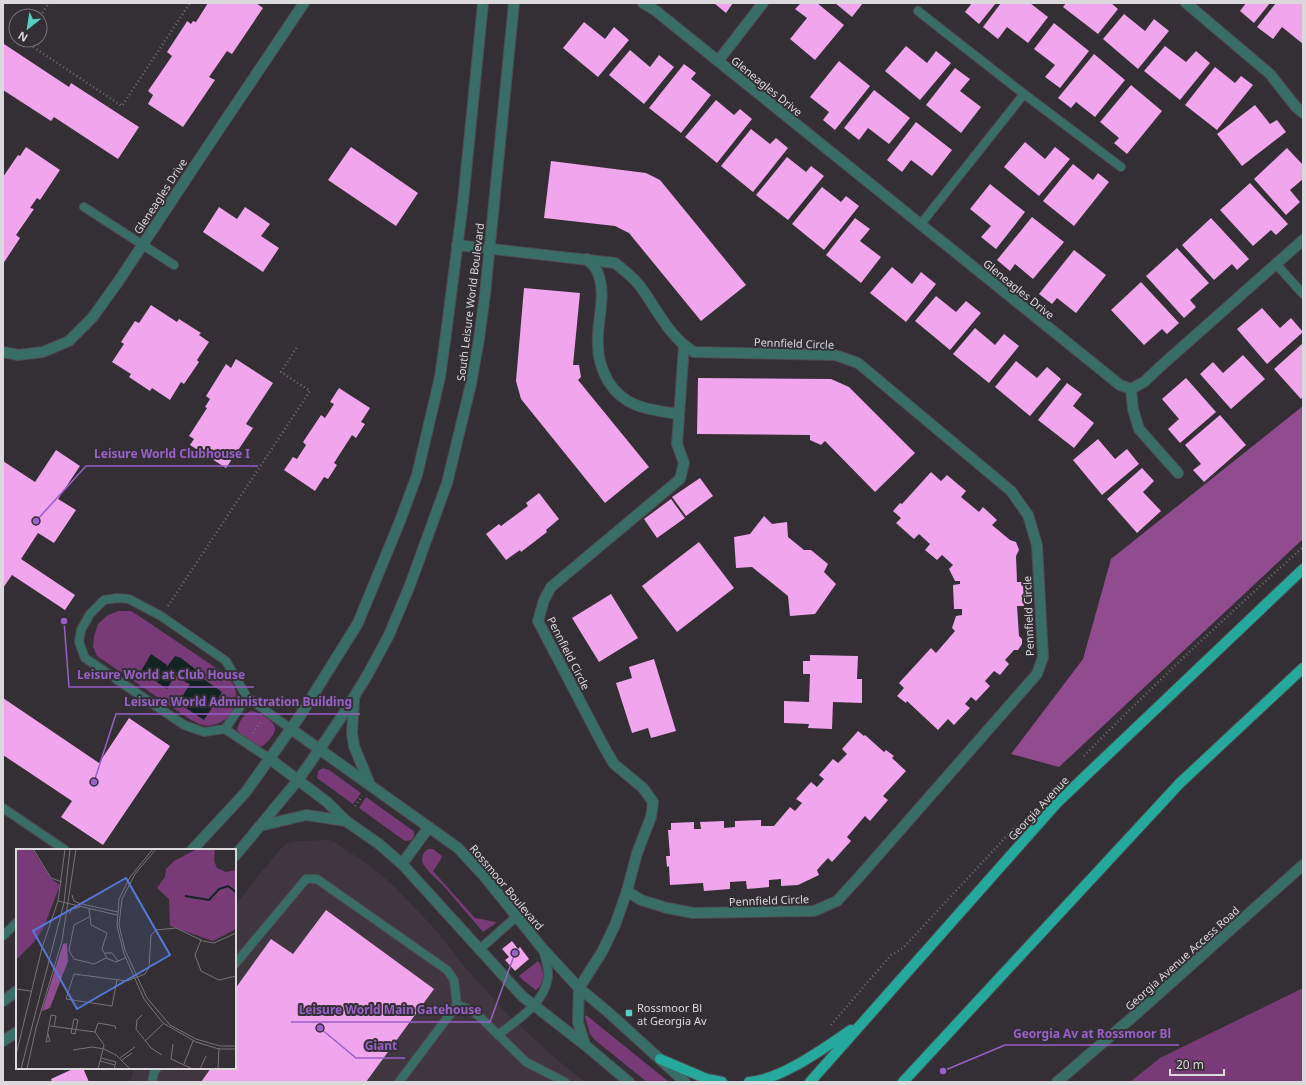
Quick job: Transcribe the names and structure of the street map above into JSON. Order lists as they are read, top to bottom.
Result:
{
  "streets": {
    "main road": ["Georgia Avenue"],
    "street": [
      "Gleneagles Drive",
      "South Leisure World Boulevard",
      "Pennfield Circle",
      "Rossmoor Boulevard",
      "Georgia Avenue Access Road"
    ]
  },
  "crossings": [
    ["South Leisure World Boulevard", "Pennfield Circle"],
    ["South Leisure World Boulevard", "Rossmoor Boulevard"],
    ["Pennfield Circle", "Rossmoor Boulevard"]
  ],
  "places": {
    "other": [
      "Leisure World Clubhouse I",
      "Leisure World at Club House",
      "Leisure World Administration Building",
      "Leisure World Main Gatehouse",
      "Giant",
      "Georgia Av at Rossmoor Bl"
    ],
    "transit": ["Rossmoor Bl at Georgia Av"]
  },
  "scale_bar": "20 m",
  "north": "bottom left"
}
